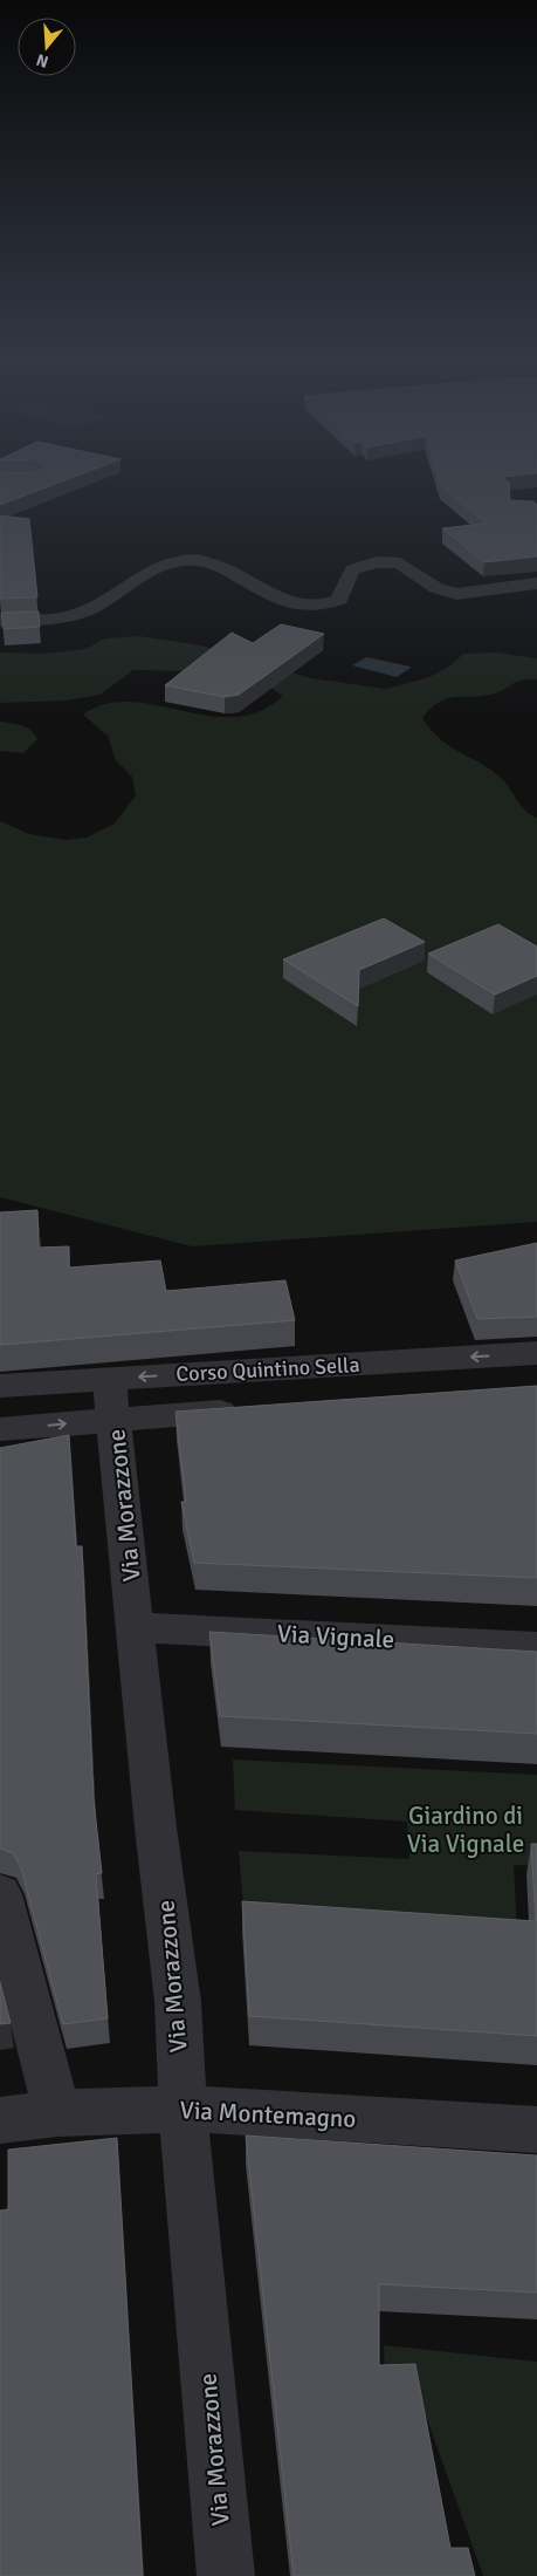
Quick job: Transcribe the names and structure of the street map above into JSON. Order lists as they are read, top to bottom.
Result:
{
  "streets": {
    "street": [
      "Corso Quintino Sella",
      "Via Morazzone",
      "Via Vignale",
      "Via Montemagno"
    ]
  },
  "crossings": [
    ["Corso Quintino Sella", "Via Morazzone"],
    ["Via Morazzone", "Via Vignale"],
    ["Via Morazzone", "Via Montemagno"]
  ],
  "parks": ["Giardino di Via Vignale"],
  "north": "bottom"
}
